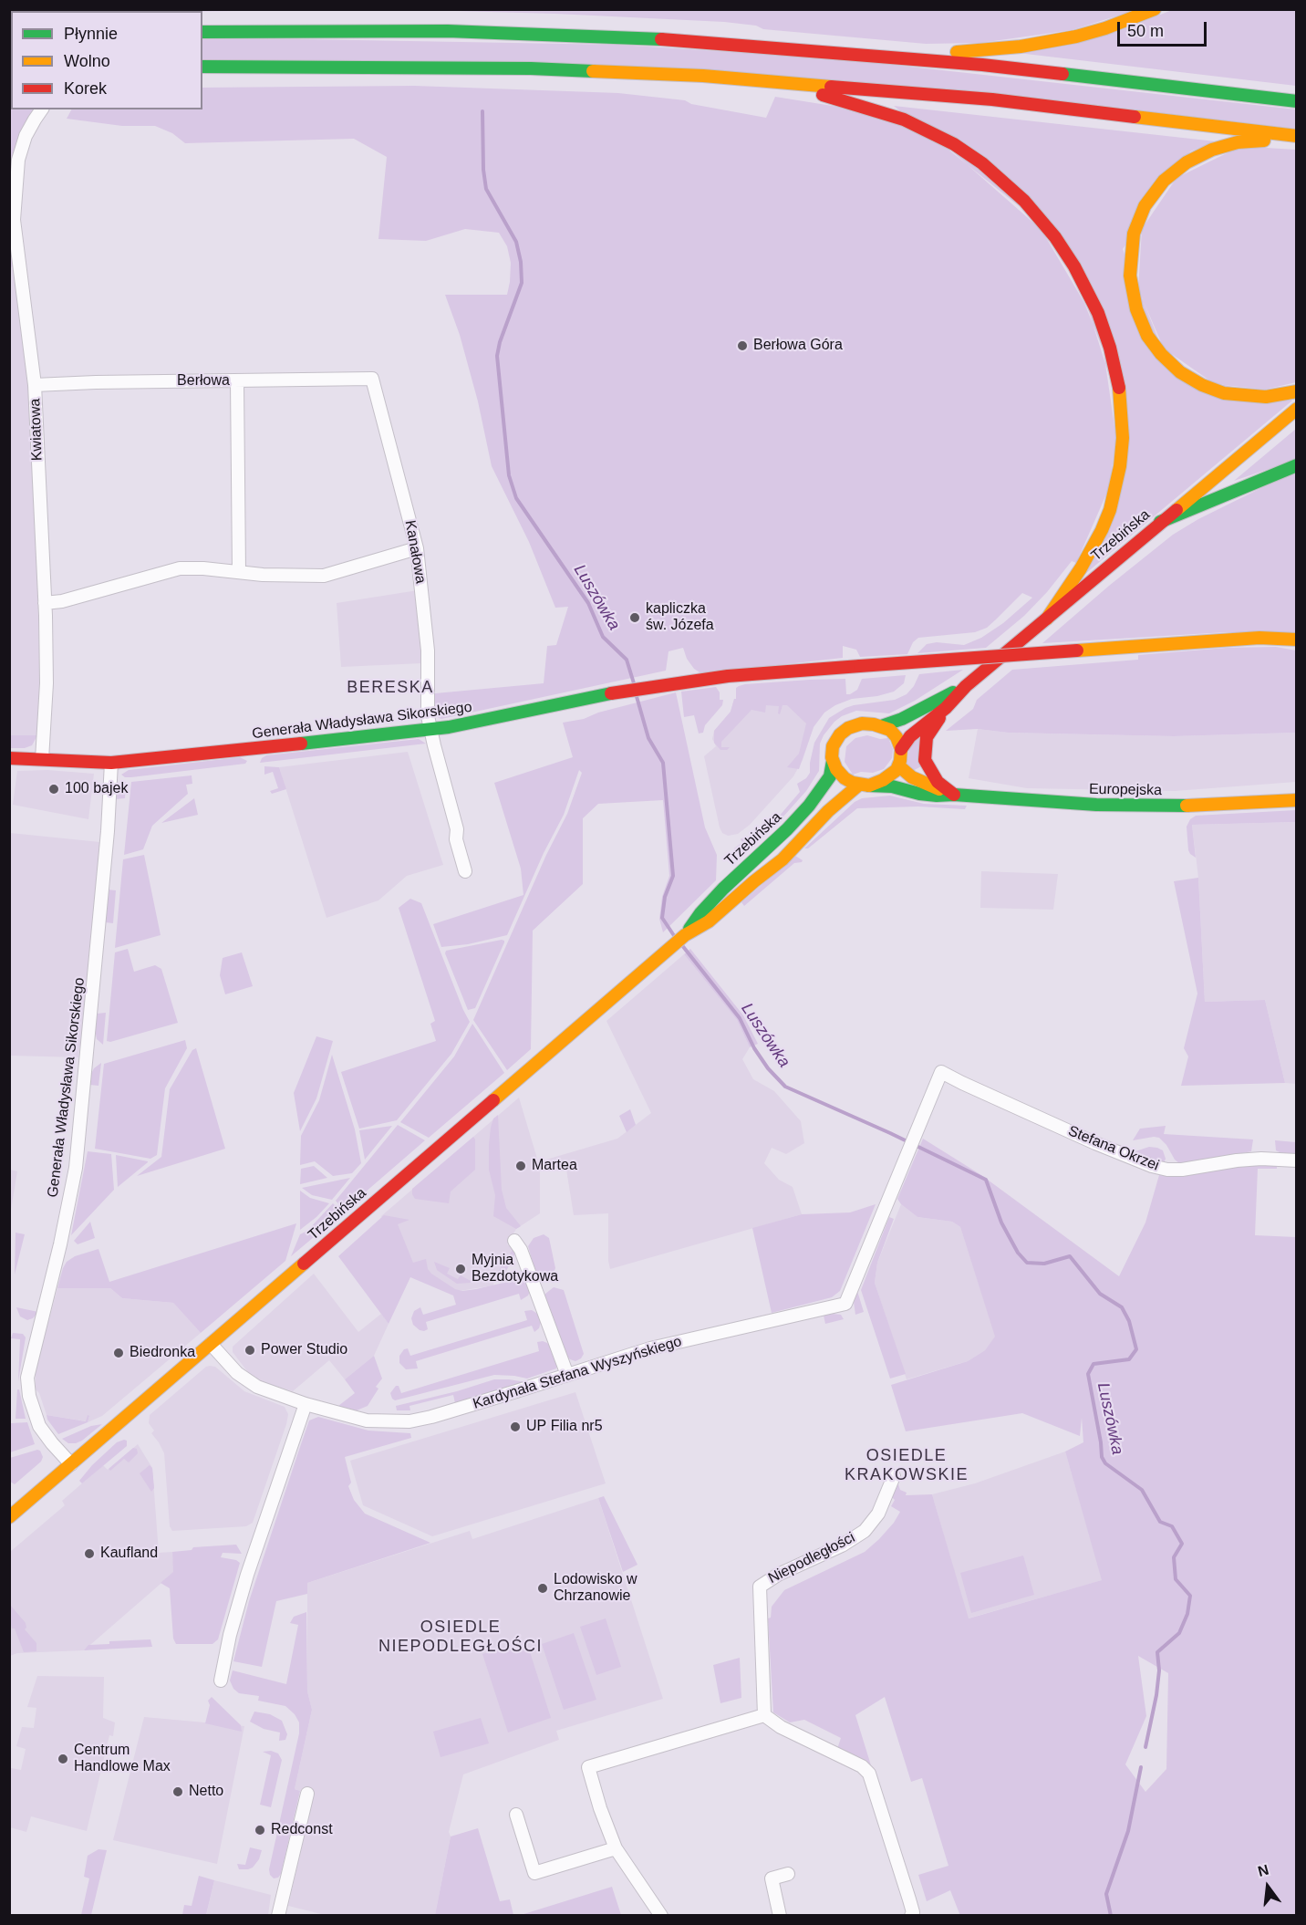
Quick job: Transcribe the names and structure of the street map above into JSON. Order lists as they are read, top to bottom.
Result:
{
  "streets": {
    "main road": ["Trzebińska", "Generała Władysława Sikorskiego", "Europejska"],
    "street": [
      "Berłowa",
      "Kwiatowa",
      "Kanałowa",
      "Stefana Okrzei",
      "Kardynała Stefana Wyszyńskiego",
      "Niepodległości"
    ]
  },
  "crossings": [
    ["Berłowa", "Kwiatowa"],
    ["Berłowa", "Kanałowa"],
    ["Kwiatowa", "Generała Władysława Sikorskiego"],
    ["Trzebińska", "Generała Władysława Sikorskiego"],
    ["Trzebińska", "Europejska"],
    ["Trzebińska", "Kardynała Stefana Wyszyńskiego"],
    ["Kanałowa", "Generała Władysława Sikorskiego"],
    ["Stefana Okrzei", "Kardynała Stefana Wyszyńskiego"]
  ],
  "districts": ["BERESKA", "OSIEDLE KRAKOWSKIE", "OSIEDLE NIEPODLEGŁOŚCI"],
  "water": ["Luszówka"],
  "places": [
    "Berłowa Góra",
    "kapliczka św. Józefa",
    "100 bajek",
    "Martea",
    "Myjnia Bezdotykowa",
    "Power Studio",
    "Biedronka",
    "UP Filia nr5",
    "Kaufland",
    "Lodowisko w Chrzanowie",
    "Centrum Handlowe Max",
    "Netto",
    "Redconst"
  ],
  "legend": ["Płynnie", "Wolno", "Korek"],
  "scale_bar": "50 m",
  "north": "top"
}
